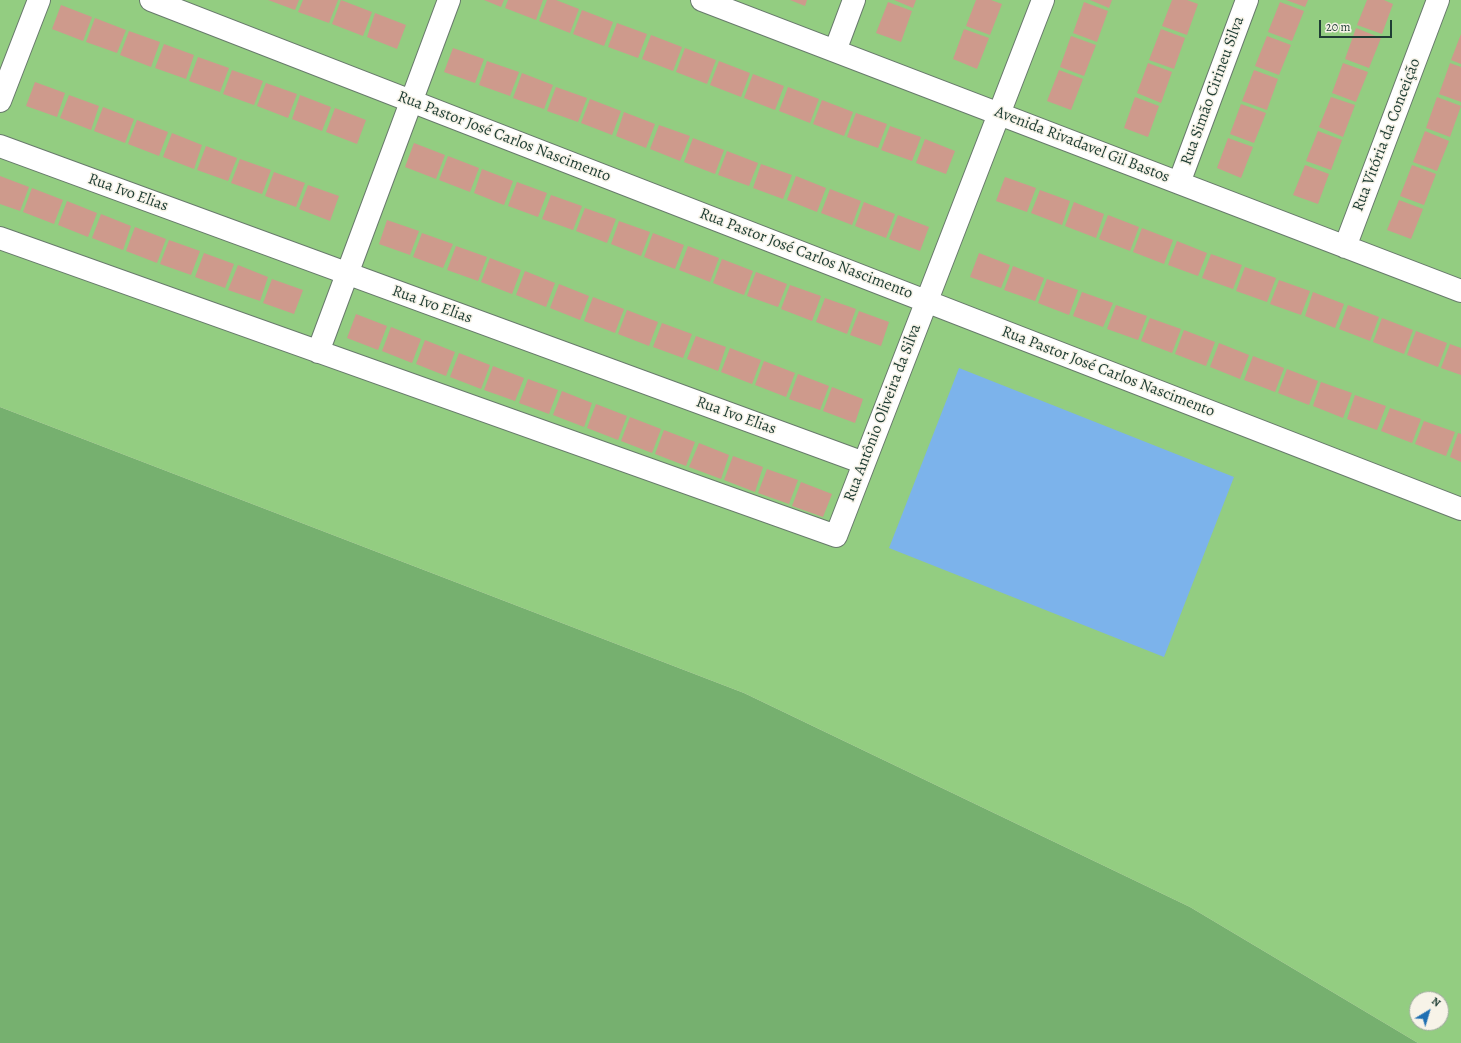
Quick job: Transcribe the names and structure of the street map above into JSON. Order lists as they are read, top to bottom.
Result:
{
  "streets": {
    "street": [
      "Rua Simão Cirineu Silva",
      "Rua Vitória da Conceição",
      "Rua Pastor José Carlos Nascimento",
      "Avenida Rivadavel Gil Bastos",
      "Rua Ivo Elias",
      "Rua Antônio Oliveira da Silva"
    ]
  },
  "crossings": [
    ["Rua Simão Cirineu Silva", "Avenida Rivadavel Gil Bastos"],
    ["Rua Vitória da Conceição", "Avenida Rivadavel Gil Bastos"],
    ["Rua Pastor José Carlos Nascimento", "Rua Antônio Oliveira da Silva"],
    ["Avenida Rivadavel Gil Bastos", "Rua Antônio Oliveira da Silva"],
    ["Rua Ivo Elias", "Rua Antônio Oliveira da Silva"]
  ],
  "scale_bar": "20 m",
  "north": "top right"
}
